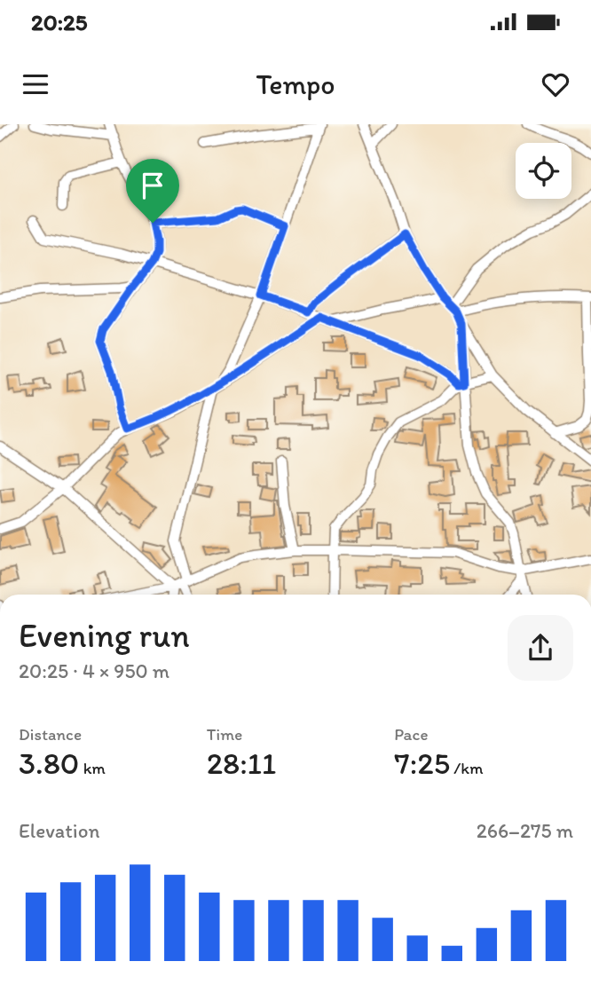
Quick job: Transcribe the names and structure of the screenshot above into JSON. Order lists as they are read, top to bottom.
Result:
{
  "page": {
    "status": "20:25",
    "header": "Tempo",
    "heading": ["Evening run", "20:25 · 4 × 950 m"],
    "stats": [
      ["Distance", "3.80 km"],
      ["Time", "28:11"],
      ["Pace", "7:25 /km"]
    ],
    "chart": ["Elevation", "266–275 m"]
  }
}
